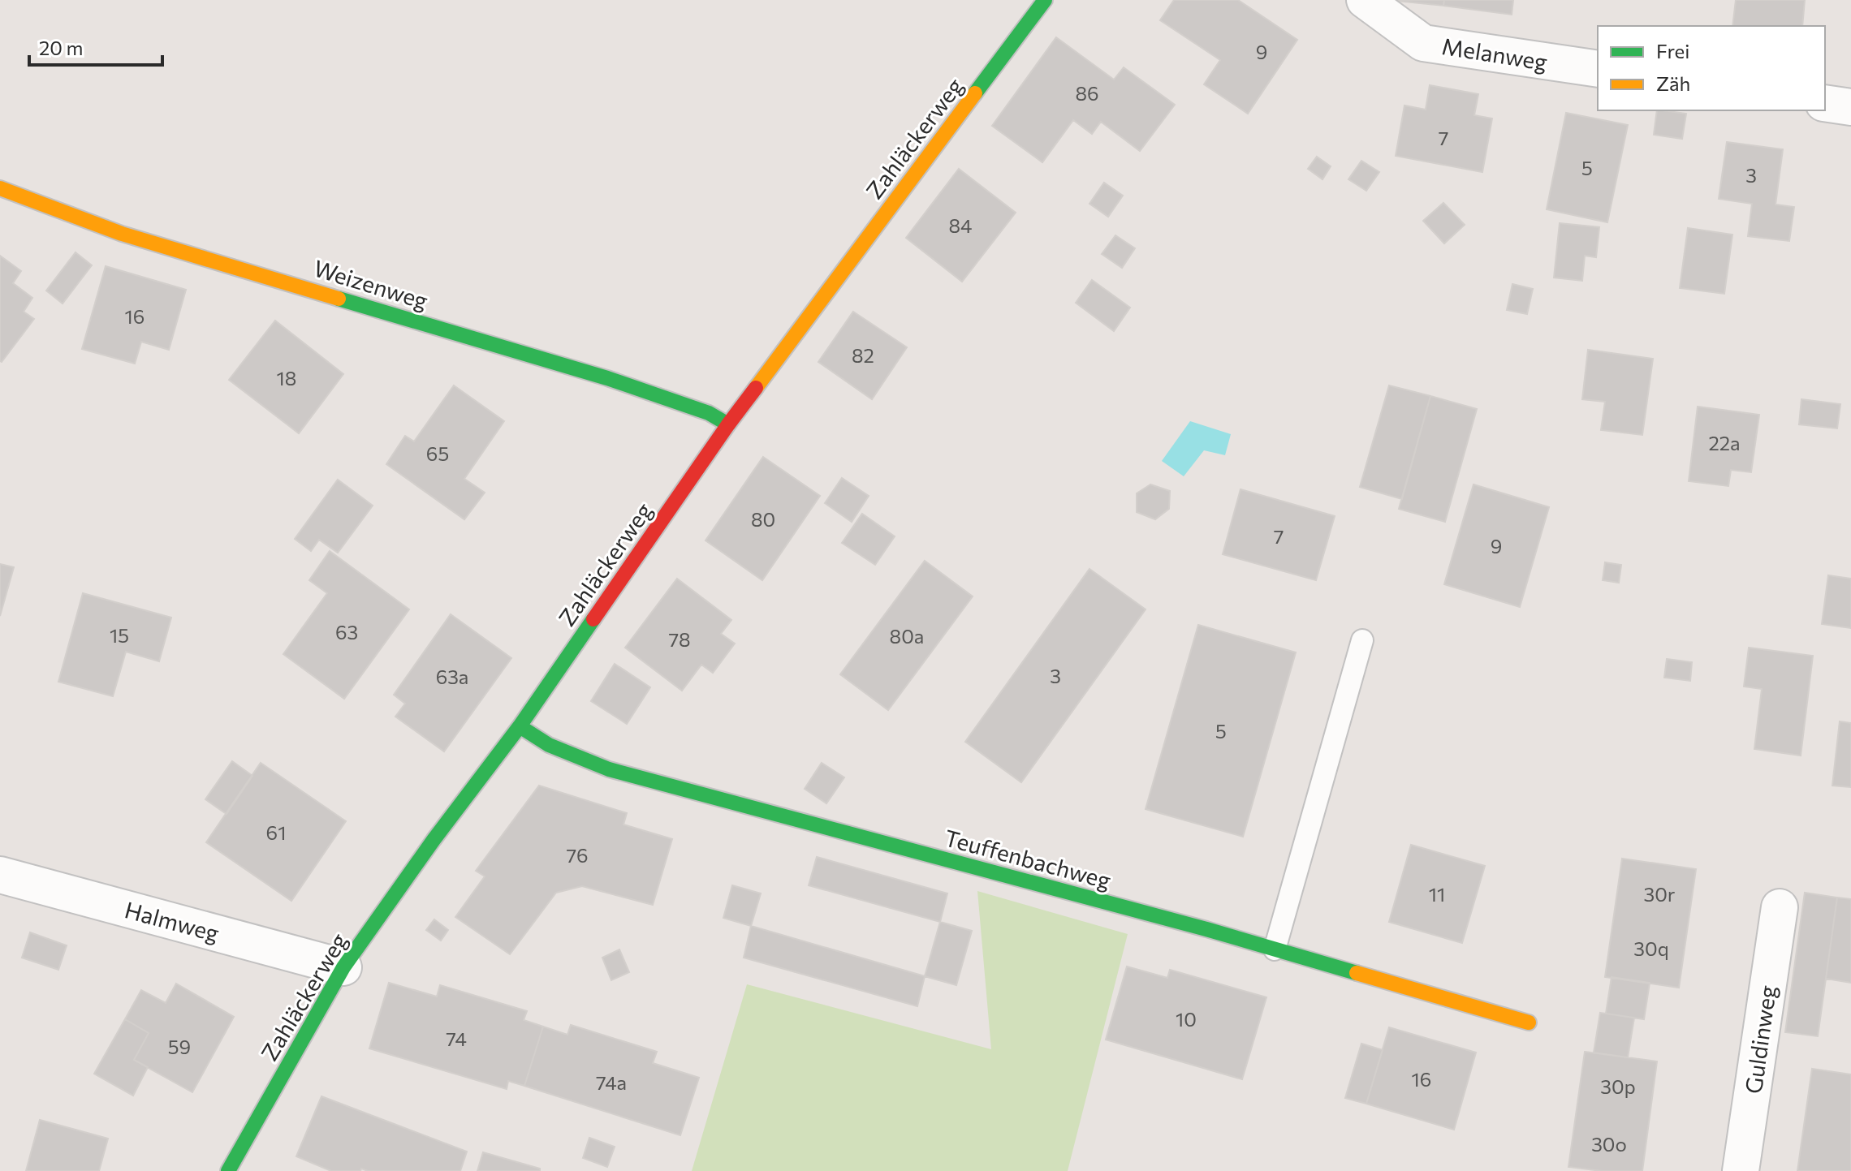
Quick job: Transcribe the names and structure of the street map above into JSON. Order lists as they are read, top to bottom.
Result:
{
  "streets": {
    "street": [
      "Melanweg",
      "Zahläckerweg",
      "Weizenweg",
      "Teuffenbachweg",
      "Halmweg",
      "Guldinweg"
    ]
  },
  "crossings": [
    ["Zahläckerweg", "Weizenweg"],
    ["Zahläckerweg", "Teuffenbachweg"],
    ["Zahläckerweg", "Halmweg"]
  ],
  "house_numbers": [
    "9",
    "86",
    "7",
    "5",
    "3",
    "84",
    "16",
    "82",
    "18",
    "22a",
    "65",
    "80",
    "7",
    "9",
    "63",
    "15",
    "80a",
    "78",
    "3",
    "63a",
    "5",
    "61",
    "76",
    "11",
    "30r",
    "30q",
    "10",
    "74",
    "59",
    "16",
    "74a",
    "30p",
    "30o"
  ],
  "legend": ["Frei", "Zäh"],
  "scale_bar": "20 m"
}
